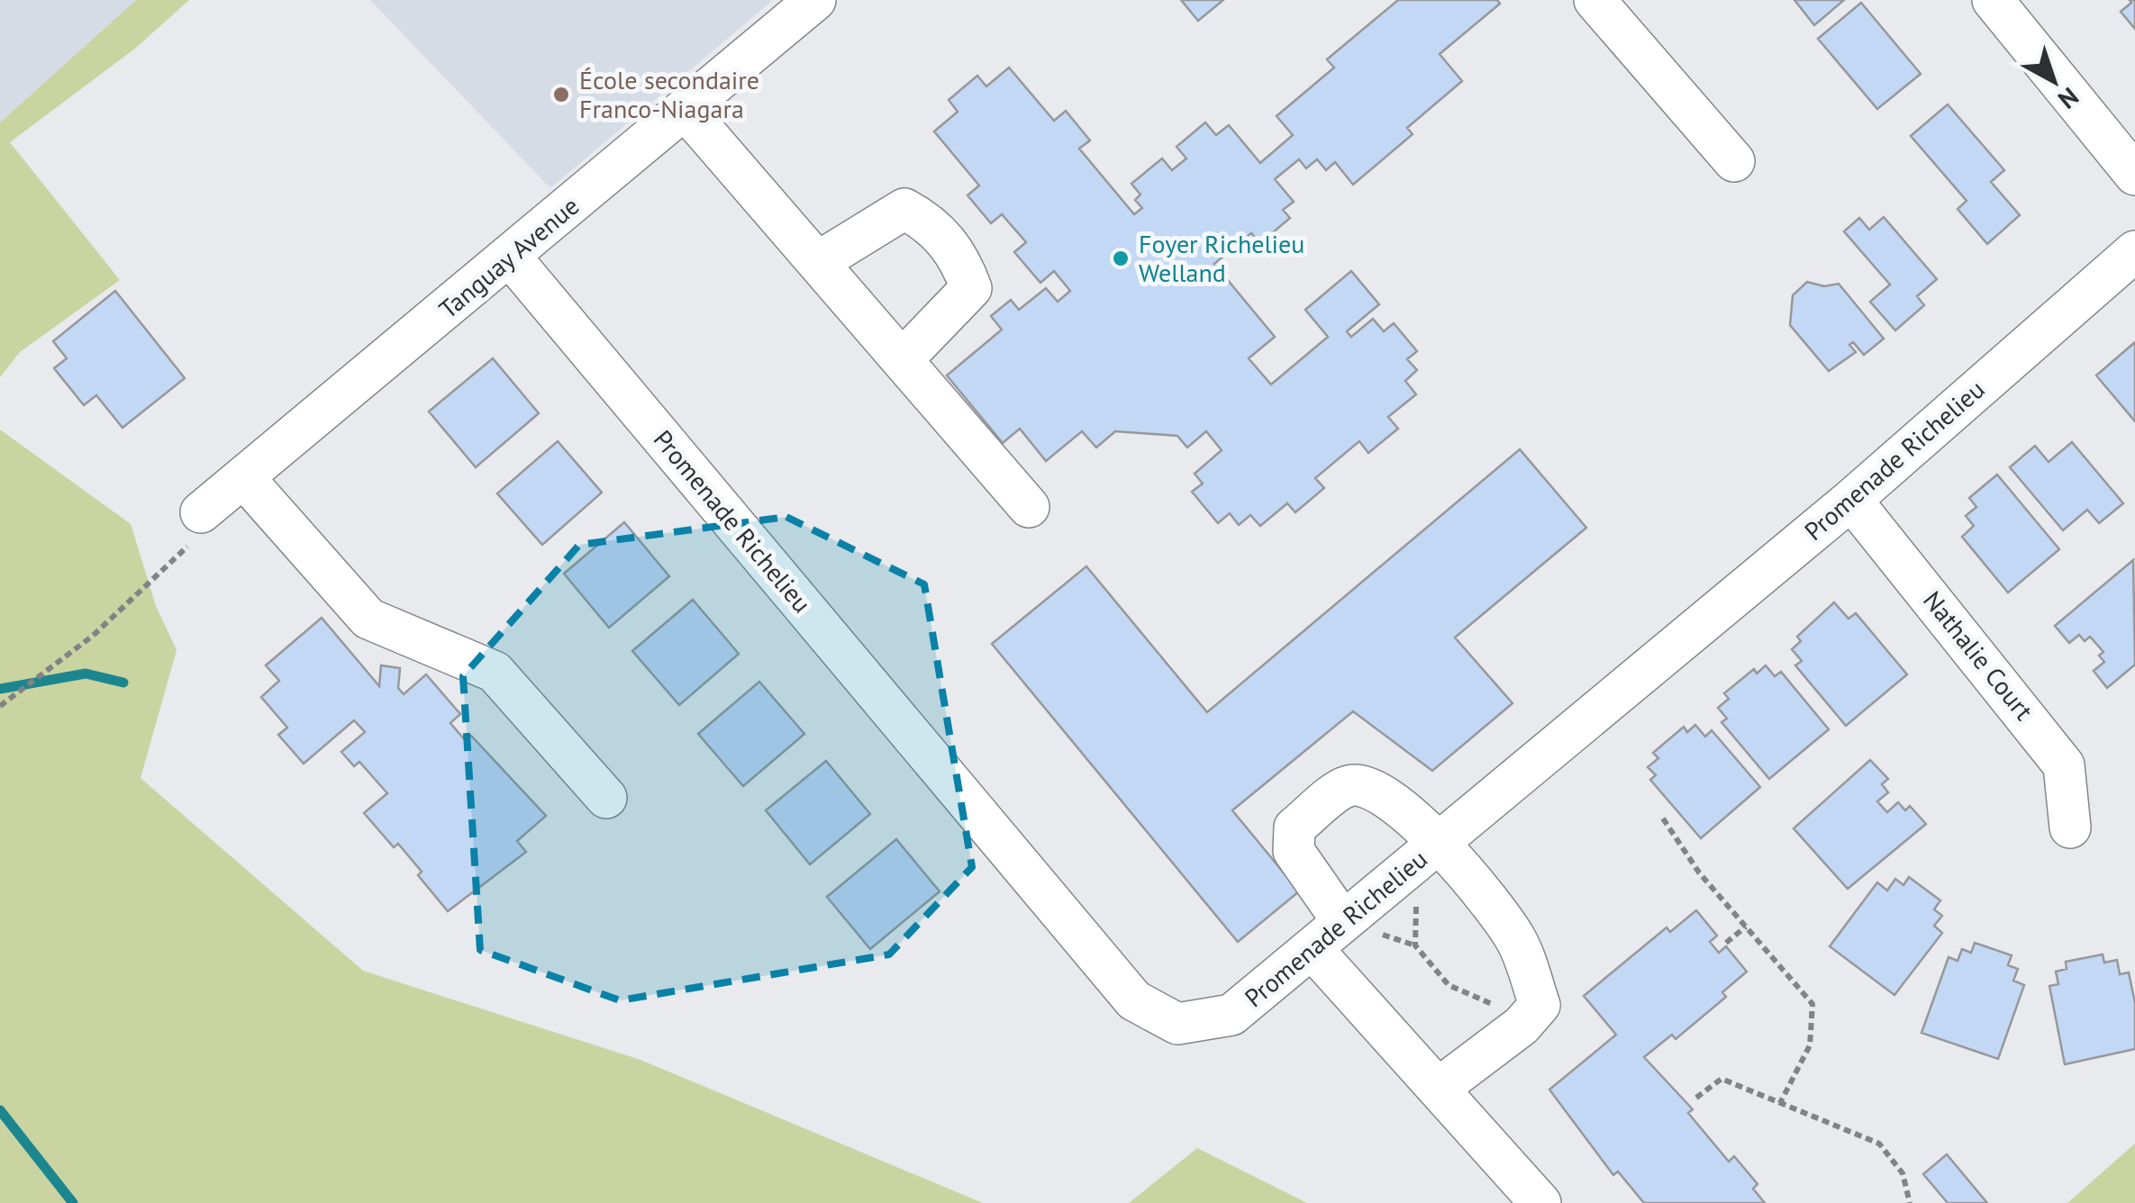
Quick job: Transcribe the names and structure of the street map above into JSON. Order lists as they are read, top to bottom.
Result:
{
  "streets": {
    "street": ["Tanguay Avenue", "Promenade Richelieu", "Nathalie Court"]
  },
  "crossings": [
    ["Tanguay Avenue", "Promenade Richelieu"],
    ["Promenade Richelieu", "Nathalie Court"]
  ],
  "places": ["École secondaire Franco-Niagara", "Foyer Richelieu Welland"],
  "north": "bottom right"
}
